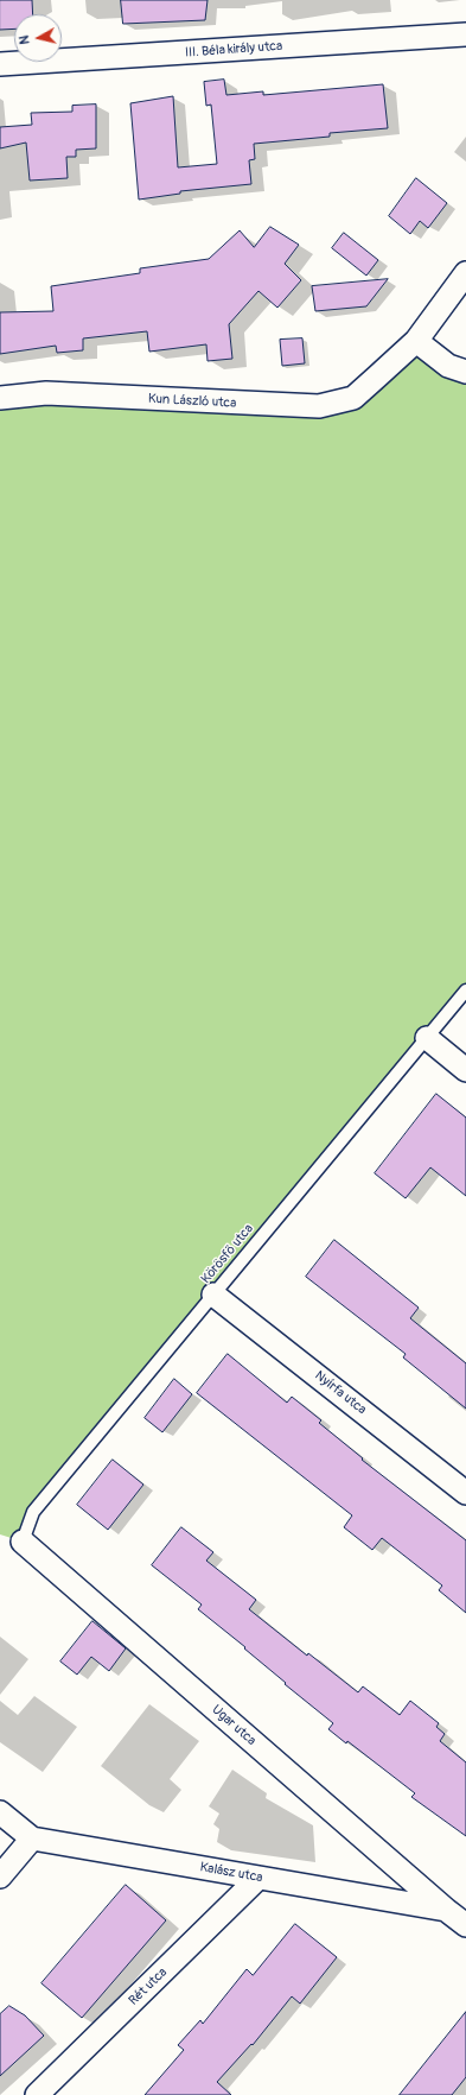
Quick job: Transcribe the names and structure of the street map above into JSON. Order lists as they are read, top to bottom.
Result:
{
  "streets": {
    "street": [
      "III. Béla király utca",
      "Kun László utca",
      "Nyírfa utca",
      "Ugar utca",
      "Kalász utca",
      "Rét utca"
    ],
    "lane": ["Körösfő utca"]
  },
  "crossings": [
    ["Körösfő utca", "Nyírfa utca"],
    ["Körösfő utca", "Ugar utca"],
    ["Ugar utca", "Kalász utca"],
    ["Kalász utca", "Rét utca"]
  ],
  "north": "left"
}
